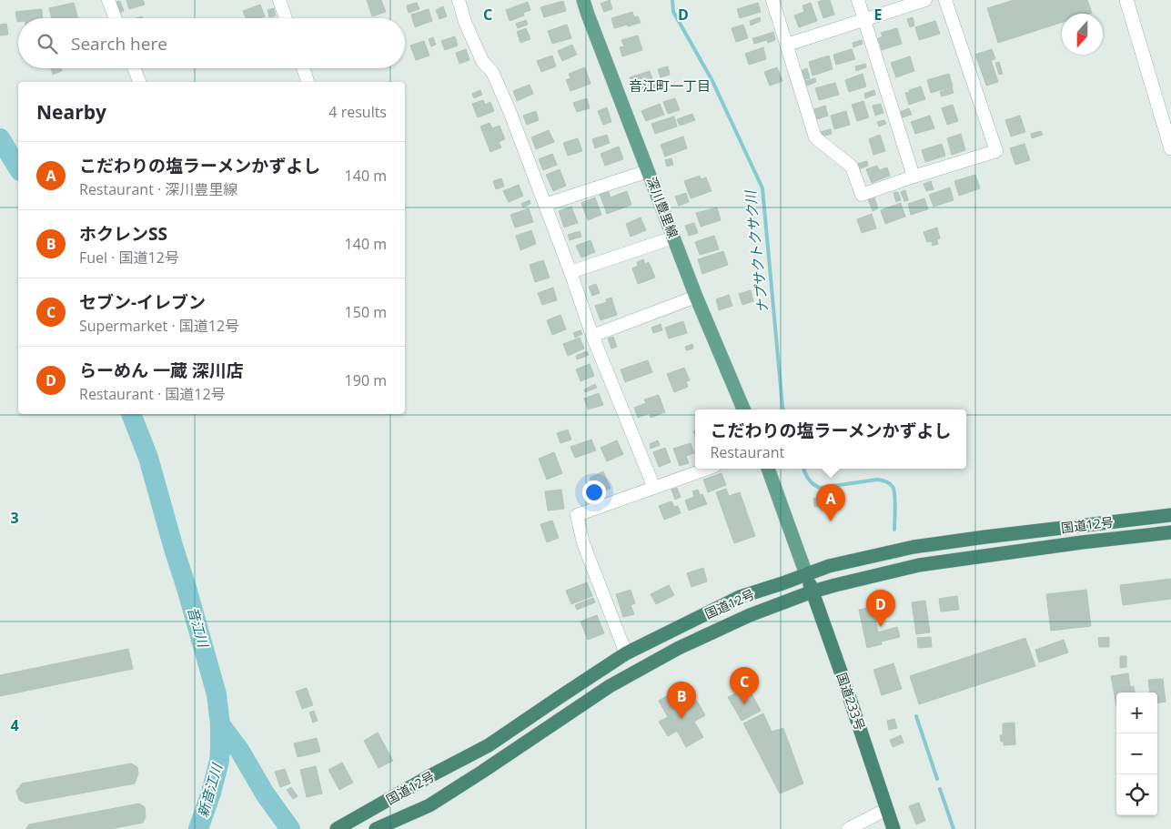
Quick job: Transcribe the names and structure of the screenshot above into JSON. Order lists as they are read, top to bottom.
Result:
{
  "streets": {
    "highway": ["国道12号", "国道233号"],
    "main road": ["深川豊里線"]
  },
  "crossings": [
    ["国道12号", "国道233号"]
  ],
  "districts": ["音江町一丁目"],
  "water": ["ナプサクトクサク川", "音江川", "新音江川"],
  "north": "bottom",
  "page": {
    "search": "Search here",
    "heading": ["Nearby", "4 results"],
    "list": [
      {
        "mark": "A",
        "name": "こだわりの塩ラーメンかずよし",
        "note": "Restaurant · 深川豊里線",
        "value": "140 m"
      },
      {
        "mark": "B",
        "name": "ホクレンSS",
        "note": "Fuel · 国道12号",
        "value": "140 m"
      },
      {
        "mark": "C",
        "name": "セブン-イレブン",
        "note": "Supermarket · 国道12号",
        "value": "150 m"
      },
      {
        "mark": "D",
        "name": "らーめん 一蔵 深川店",
        "note": "Restaurant · 国道12号",
        "value": "190 m"
      }
    ],
    "popup": ["こだわりの塩ラーメンかずよし", "Restaurant"],
    "pins": [
      "A",
      "D",
      "C",
      "B"
    ],
    "map_buttons": ["+", "−"]
  },
  "grid": {
    "columns": ["C", "D", "E"],
    "rows": ["3", "4"]
  }
}
